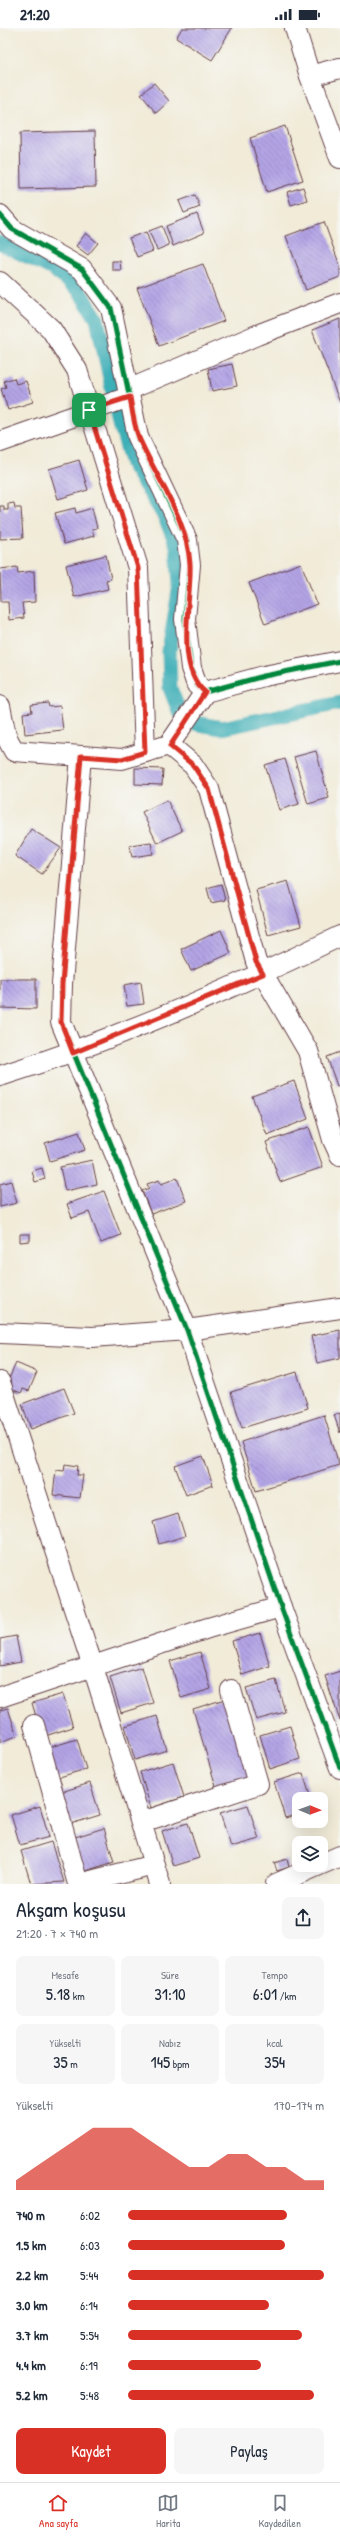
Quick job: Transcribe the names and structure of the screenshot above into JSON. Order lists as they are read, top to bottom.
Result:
{
  "north": "right",
  "page": {
    "status": "21:20",
    "heading": ["Akşam koşusu", "21:20 · 7 × 740 m"],
    "stats": [
      ["Mesafe", "5.18 km"],
      ["Süre", "31:10"],
      ["Tempo", "6:01 /km"],
      ["Yükselti", "35 m"],
      ["Nabız", "145 bpm"],
      ["kcal", "354"]
    ],
    "chart": ["Yükselti", "170–174 m"],
    "list": [
      {
        "name": "740 m",
        "note": "6:02"
      },
      {
        "name": "1.5 km",
        "note": "6:03"
      },
      {
        "name": "2.2 km",
        "note": "5:44"
      },
      {
        "name": "3.0 km",
        "note": "6:14"
      },
      {
        "name": "3.7 km",
        "note": "5:54"
      },
      {
        "name": "4.4 km",
        "note": "6:19"
      },
      {
        "name": "5.2 km",
        "note": "5:48"
      }
    ],
    "buttons": ["Kaydet", "Paylaş"],
    "tabs": ["Ana sayfa", "Harita", "Kaydedilen"]
  }
}
